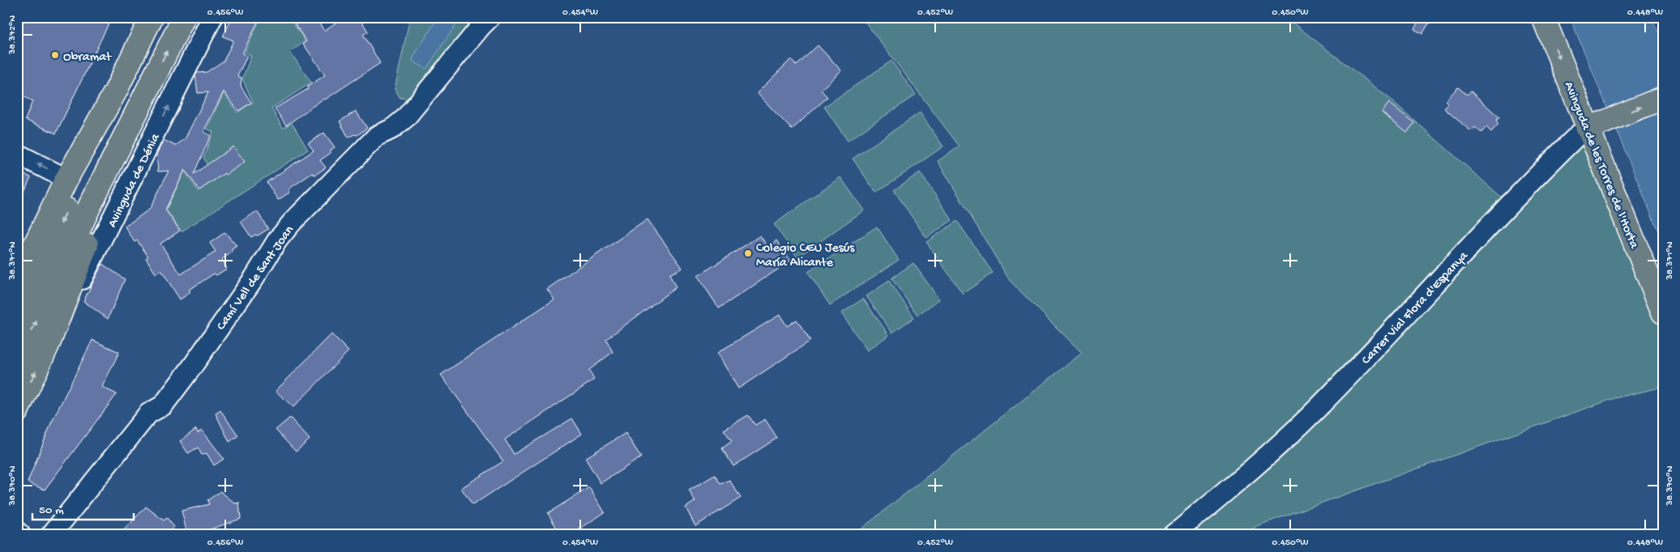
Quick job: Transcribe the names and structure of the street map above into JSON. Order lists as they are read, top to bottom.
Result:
{
  "streets": {
    "main road": ["Avinguda de les Torres de l'Horta", "Avinguda de Dénia", "Carrer Vial Flora d'Espanya"],
    "street": ["Camí Vell de Sant Joan"]
  },
  "crossings": [
    ["Avinguda de les Torres de l'Horta", "Carrer Vial Flora d'Espanya"]
  ],
  "one_way": ["Avinguda de les Torres de l'Horta"],
  "places": ["Obramat", "Colegio CEU Jesús María Alicante"],
  "scale_bar": "50 m",
  "coordinates": [
    "0.456°W",
    "0.454°W",
    "0.452°W",
    "0.450°W",
    "0.448°W",
    "38.372°N",
    "38.371°N",
    "38.370°N"
  ]
}
